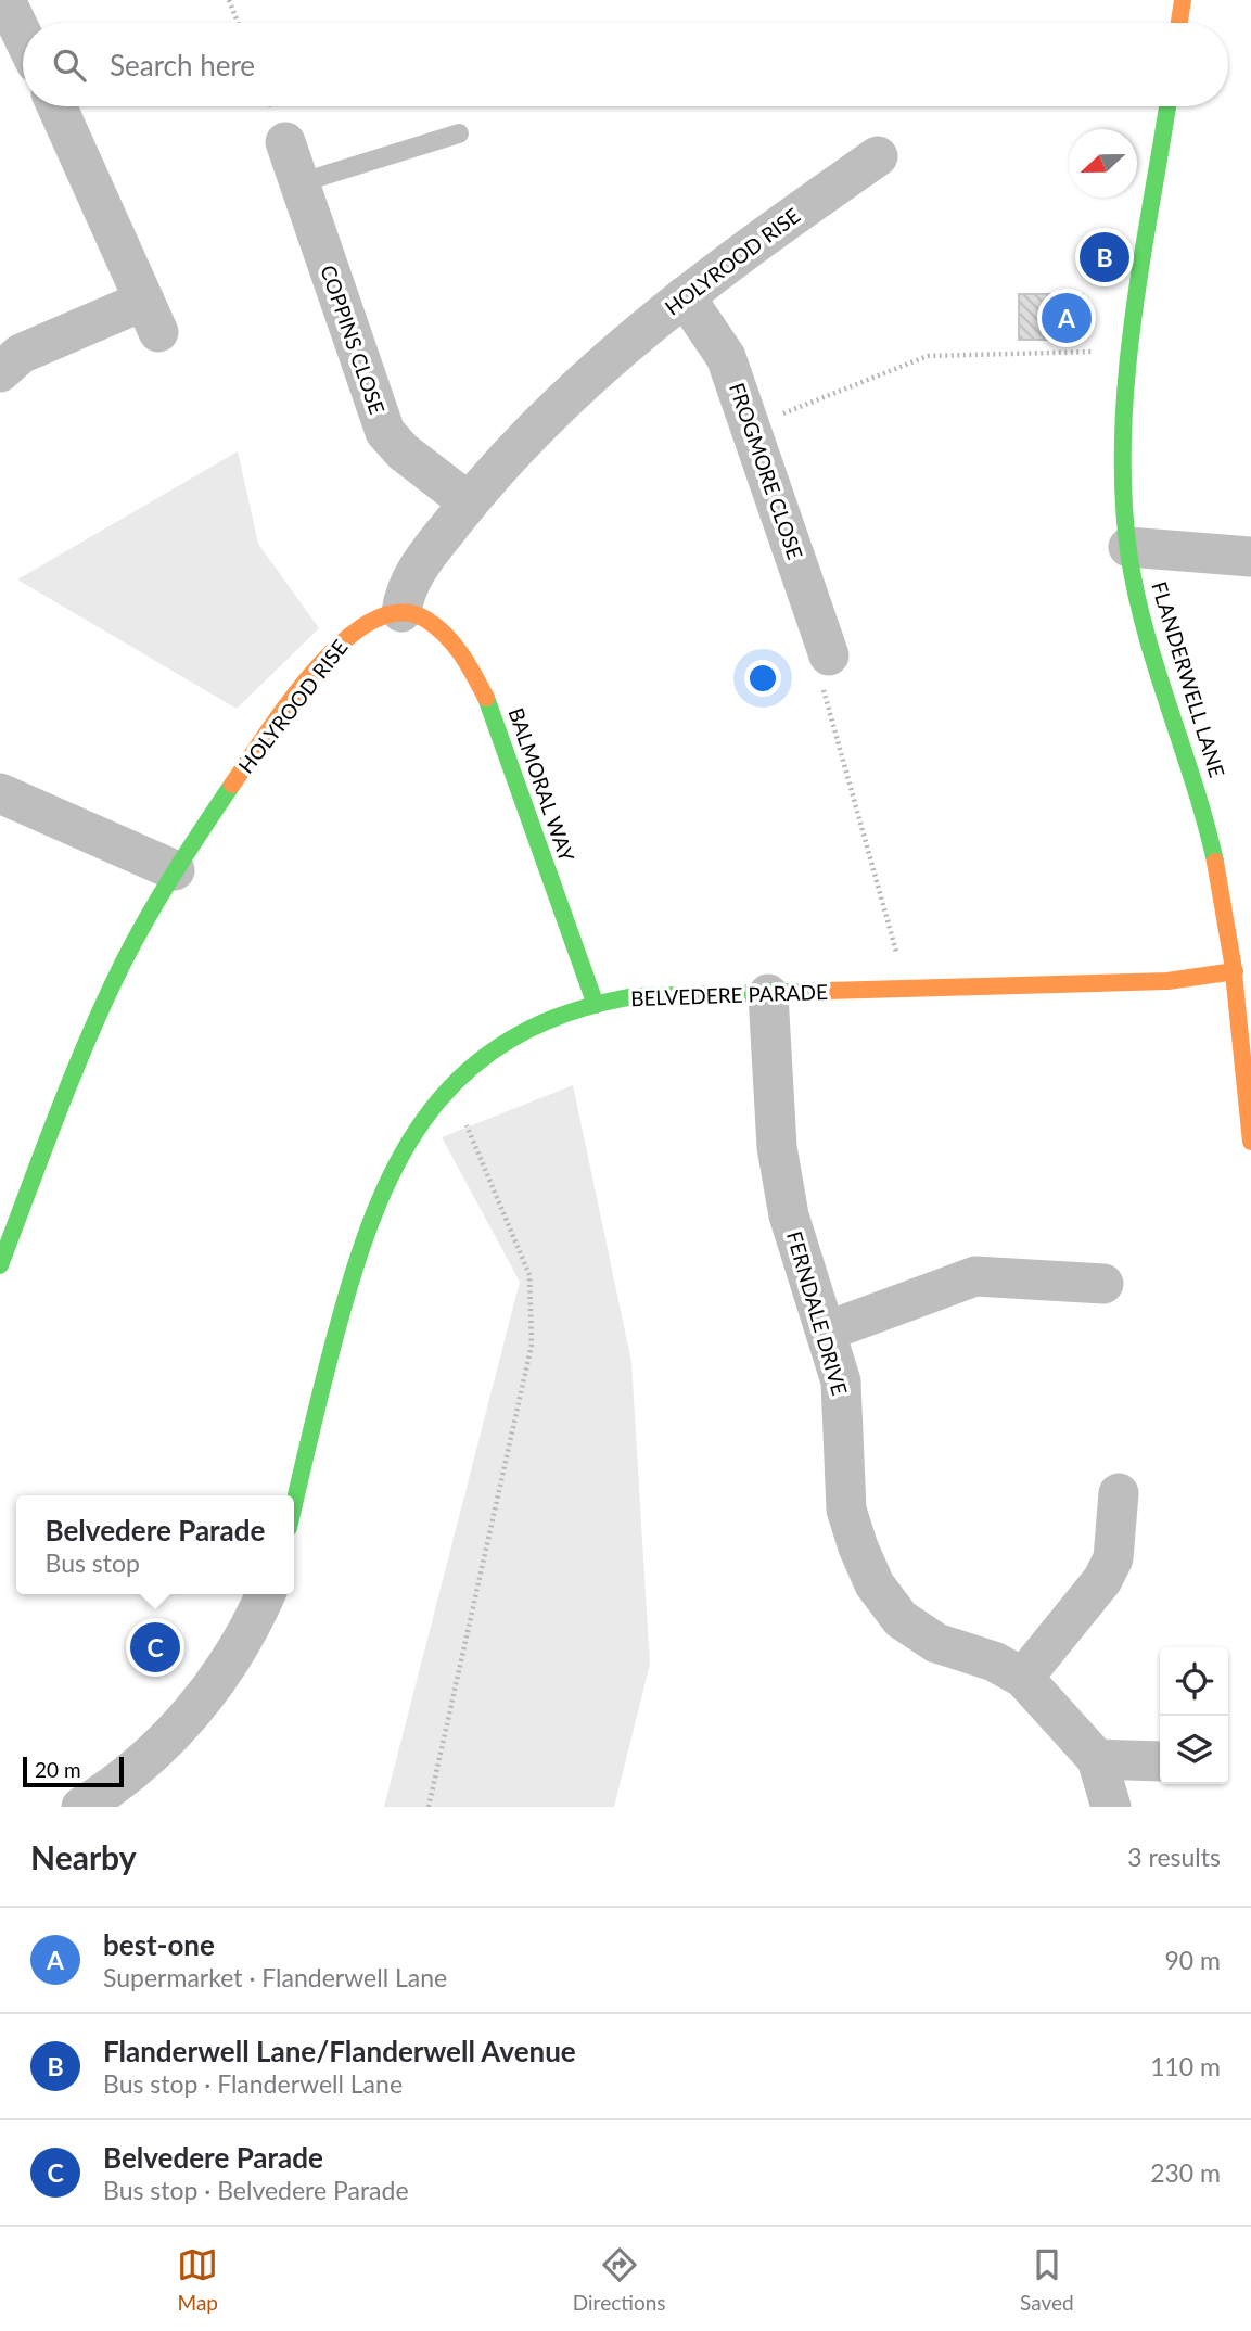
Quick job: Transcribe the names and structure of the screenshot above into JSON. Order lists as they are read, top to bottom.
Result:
{
  "streets": {
    "street": [
      "HOLYROOD RISE",
      "COPPINS CLOSE",
      "FROGMORE CLOSE",
      "FLANDERWELL LANE",
      "BALMORAL WAY",
      "BELVEDERE PARADE",
      "FERNDALE DRIVE"
    ]
  },
  "crossings": [
    ["HOLYROOD RISE", "COPPINS CLOSE"],
    ["HOLYROOD RISE", "FROGMORE CLOSE"],
    ["HOLYROOD RISE", "BALMORAL WAY"],
    ["FLANDERWELL LANE", "BELVEDERE PARADE"],
    ["BALMORAL WAY", "BELVEDERE PARADE"],
    ["BELVEDERE PARADE", "FERNDALE DRIVE"]
  ],
  "scale_bar": "20 m",
  "north": "left",
  "page": {
    "search": "Search here",
    "pins": ["B", "A", "C"],
    "popup": ["Belvedere Parade", "Bus stop"],
    "scale": "20 m",
    "heading": ["Nearby", "3 results"],
    "list": [
      {
        "mark": "A",
        "name": "best-one",
        "note": "Supermarket · Flanderwell Lane",
        "value": "90 m"
      },
      {
        "mark": "B",
        "name": "Flanderwell Lane/Flanderwell Avenue",
        "note": "Bus stop · Flanderwell Lane",
        "value": "110 m"
      },
      {
        "mark": "C",
        "name": "Belvedere Parade",
        "note": "Bus stop · Belvedere Parade",
        "value": "230 m"
      }
    ],
    "nav": ["Map", "Directions", "Saved"]
  }
}
